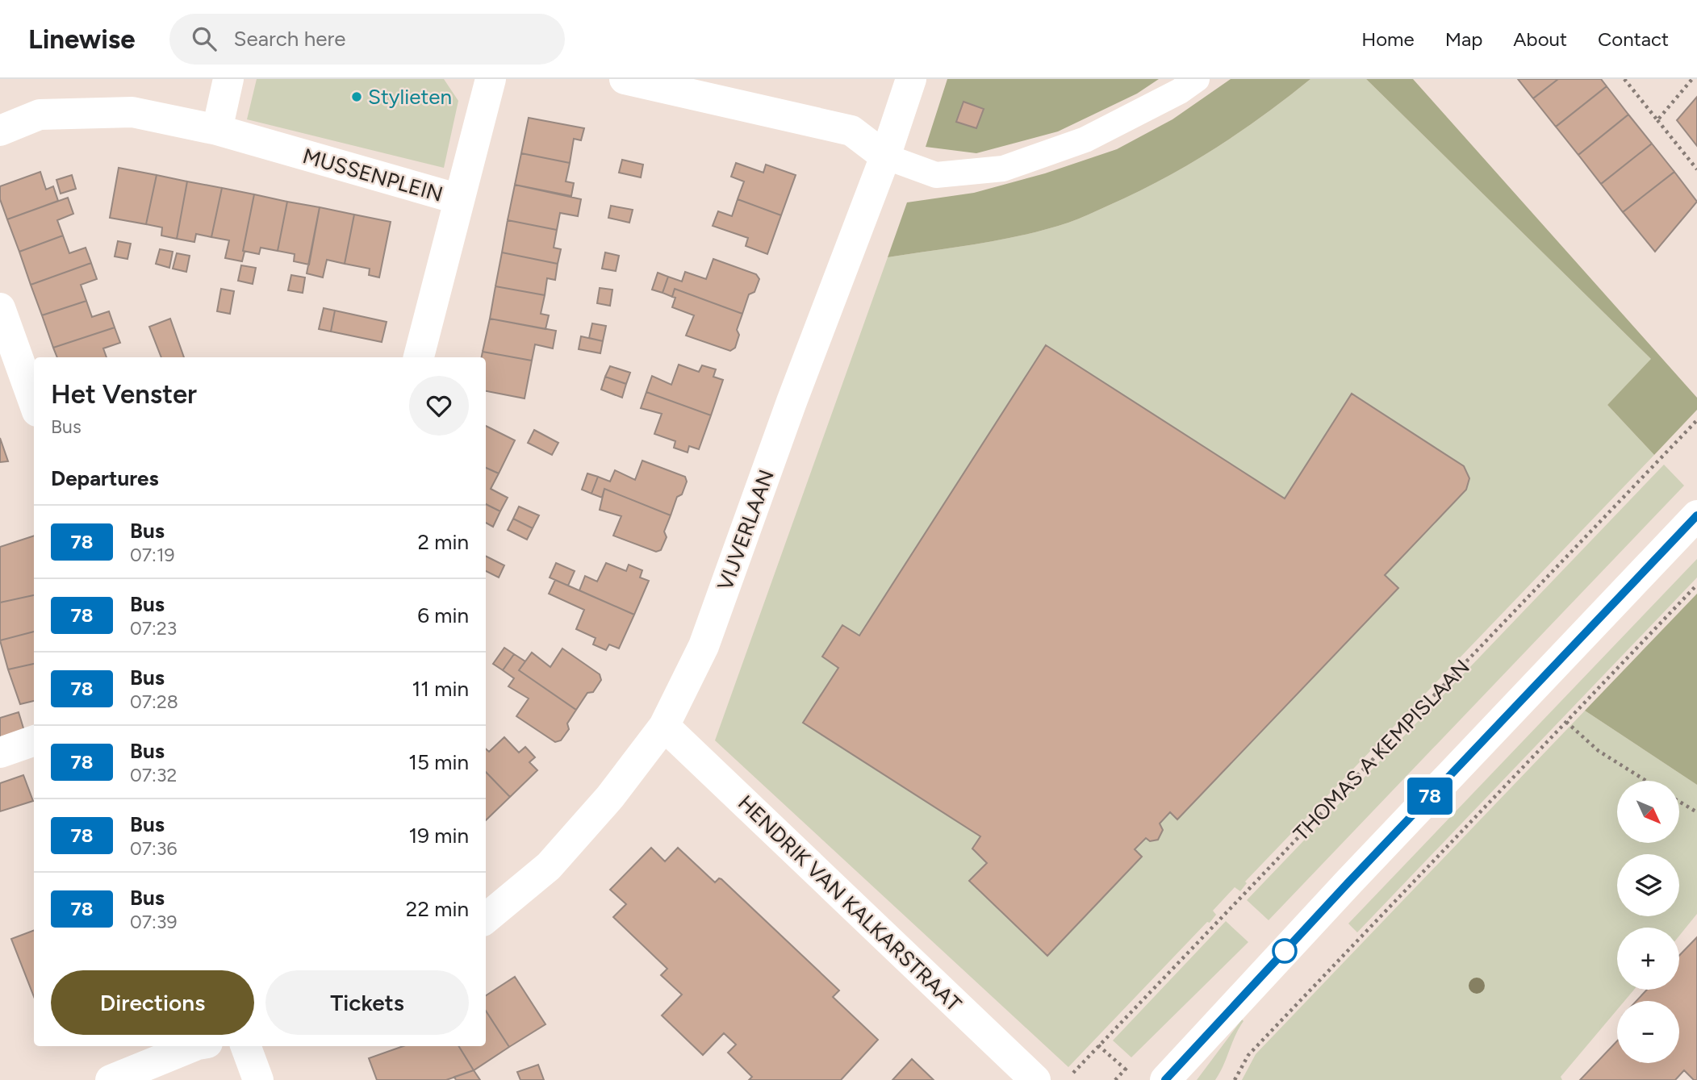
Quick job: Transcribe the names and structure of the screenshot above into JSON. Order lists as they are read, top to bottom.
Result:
{
  "streets": {
    "street": ["MUSSENPLEIN", "VIJVERLAAN", "HENDRIK VAN KALKARSTRAAT"],
    "path": ["THOMAS A KEMPISLAAN"]
  },
  "crossings": [
    ["VIJVERLAAN", "HENDRIK VAN KALKARSTRAAT"]
  ],
  "places": ["Stylieten"],
  "lines": ["bus line 78"],
  "north": "bottom right",
  "page": {
    "header": "Linewise",
    "search": "Search here",
    "nav": [
      "Home",
      "Map",
      "About",
      "Contact"
    ],
    "on_map": "78",
    "heading": [
      ["Het Venster", "Bus"],
      "Departures"
    ],
    "list": [
      {
        "mark": "78",
        "name": "Bus",
        "note": "07:19",
        "value": "2 min"
      },
      {
        "mark": "78",
        "name": "Bus",
        "note": "07:23",
        "value": "6 min"
      },
      {
        "mark": "78",
        "name": "Bus",
        "note": "07:28",
        "value": "11 min"
      },
      {
        "mark": "78",
        "name": "Bus",
        "note": "07:32",
        "value": "15 min"
      },
      {
        "mark": "78",
        "name": "Bus",
        "note": "07:36",
        "value": "19 min"
      },
      {
        "mark": "78",
        "name": "Bus",
        "note": "07:39",
        "value": "22 min"
      }
    ],
    "map_buttons": ["+", "−"],
    "buttons": ["Directions", "Tickets"]
  }
}
